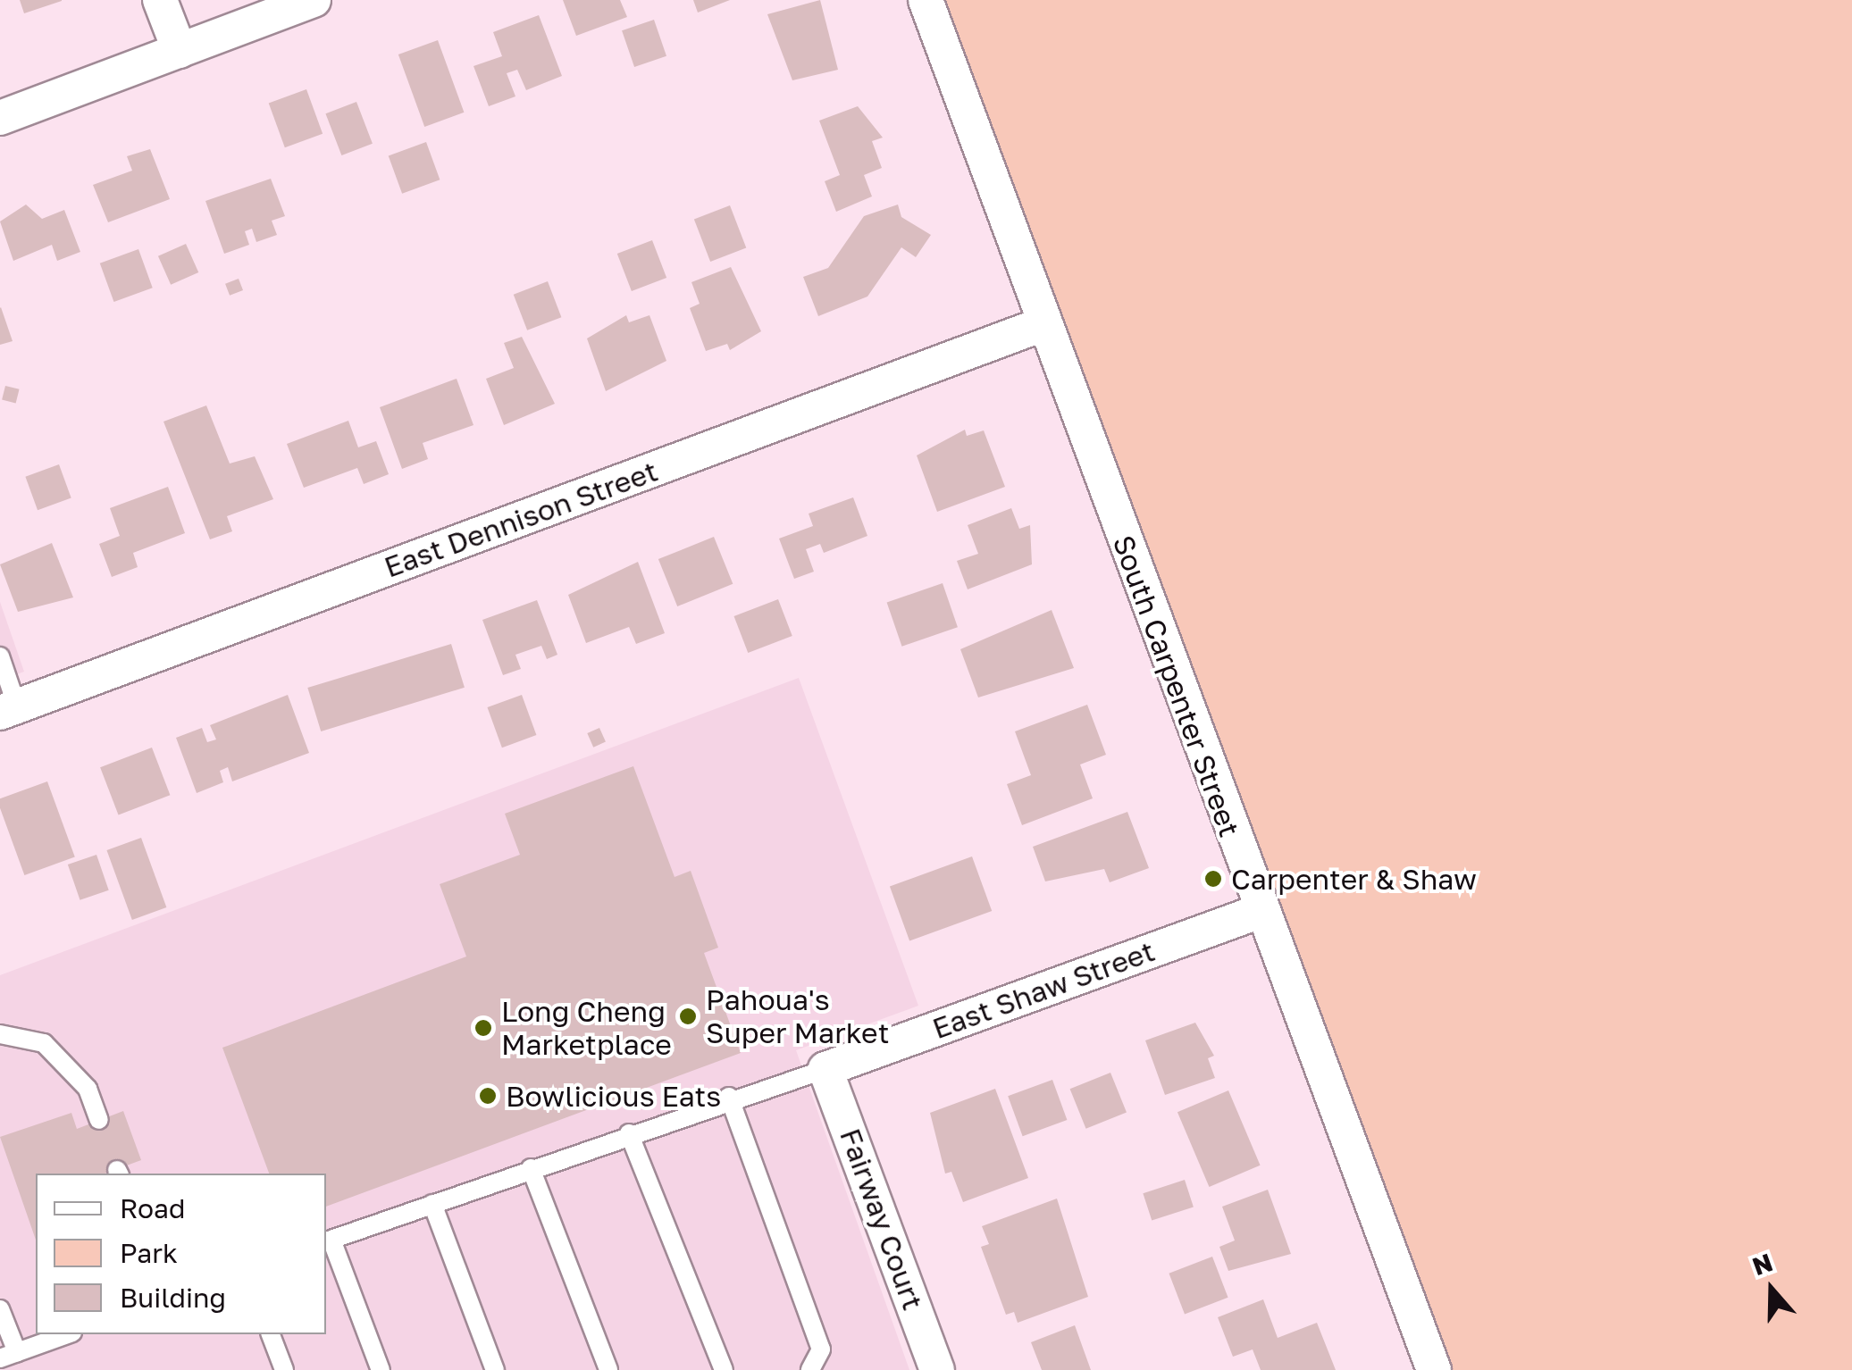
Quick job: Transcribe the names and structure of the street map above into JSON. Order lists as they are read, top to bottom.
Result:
{
  "streets": {
    "street": [
      "East Dennison Street",
      "South Carpenter Street",
      "East Shaw Street",
      "Fairway Court"
    ]
  },
  "crossings": [
    ["East Dennison Street", "South Carpenter Street"],
    ["South Carpenter Street", "East Shaw Street"],
    ["East Shaw Street", "Fairway Court"]
  ],
  "places": [
    "Carpenter & Shaw",
    "Pahoua's Super Market",
    "Long Cheng Marketplace",
    "Bowlicious Eats"
  ],
  "legend": ["Road", "Park", "Building"],
  "north": "top"
}
